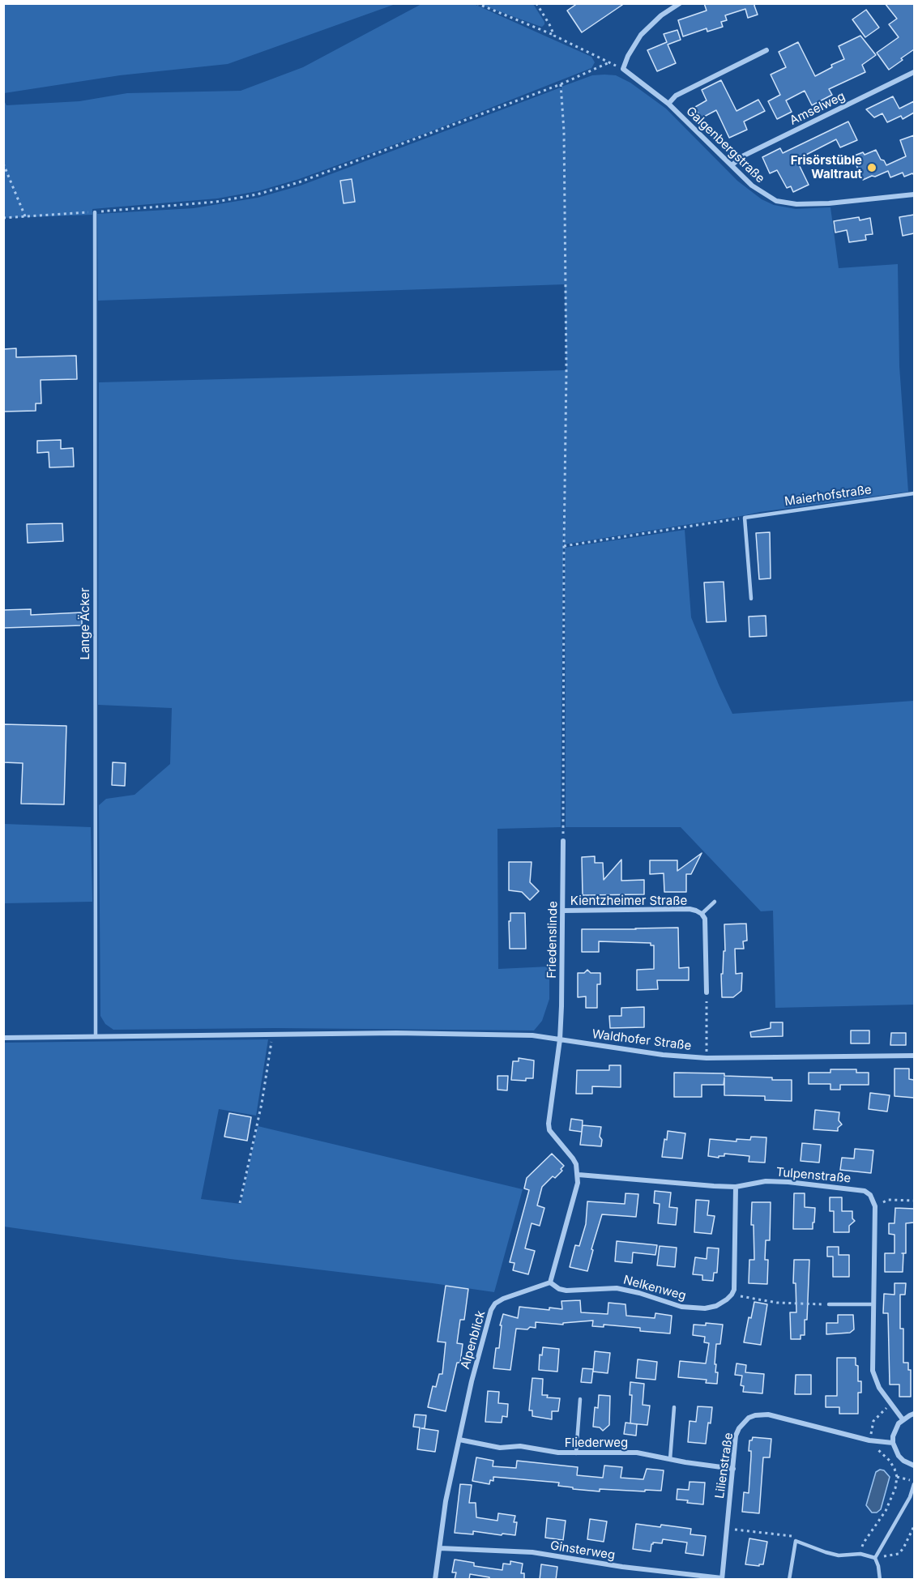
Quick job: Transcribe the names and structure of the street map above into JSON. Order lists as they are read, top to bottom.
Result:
{
  "streets": {
    "street": [
      "Amselweg",
      "Galgenbergstraße",
      "Kientzheimer Straße",
      "Friedenslinde",
      "Waldhofer Straße",
      "Tulpenstraße",
      "Nelkenweg",
      "Alpenblick",
      "Fliederweg",
      "Lilienstraße",
      "Ginsterweg"
    ],
    "lane": ["Maierhofstraße", "Lange Äcker"]
  },
  "crossings": [
    ["Amselweg", "Galgenbergstraße"],
    ["Lange Äcker", "Waldhofer Straße"],
    ["Kientzheimer Straße", "Friedenslinde"],
    ["Friedenslinde", "Waldhofer Straße"],
    ["Nelkenweg", "Alpenblick"],
    ["Alpenblick", "Fliederweg"],
    ["Alpenblick", "Ginsterweg"],
    ["Fliederweg", "Lilienstraße"],
    ["Lilienstraße", "Ginsterweg"]
  ],
  "places": ["Frisörstüble Waltraut"]
}
